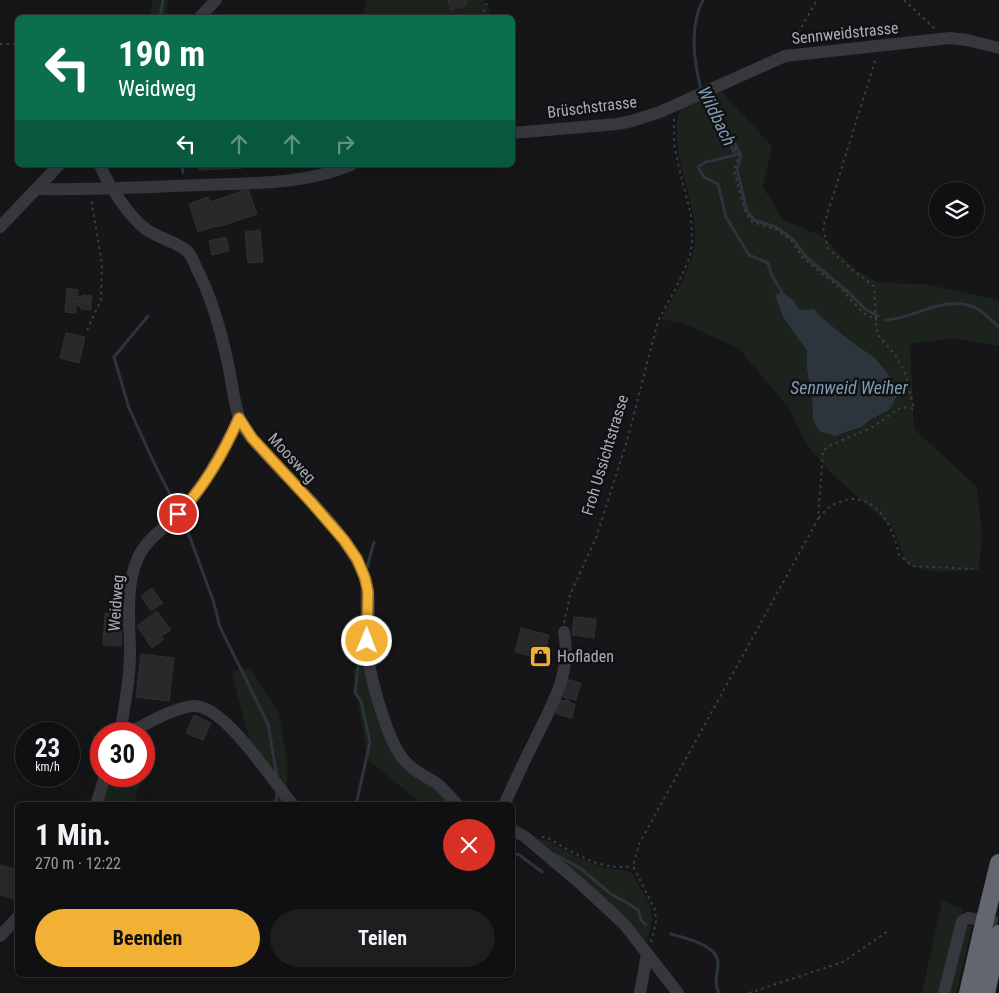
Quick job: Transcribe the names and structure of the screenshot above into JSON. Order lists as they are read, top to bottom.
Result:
{
  "streets": {
    "street": [
      "Sennweidstrasse",
      "Brüschstrasse",
      "Moosweg",
      "Weidweg"
    ],
    "path": ["Froh Ussichtstrasse"]
  },
  "crossings": [
    ["Sennweidstrasse", "Brüschstrasse"],
    ["Sennweidstrasse", "Froh Ussichtstrasse"],
    ["Brüschstrasse", "Froh Ussichtstrasse"],
    ["Moosweg", "Weidweg"]
  ],
  "water": ["Wildbach", "Sennweid Weiher"],
  "places": {
    "shop": ["Hofladen"]
  },
  "page": {
    "turn": ["190 m", "Weidweg"],
    "speed": "23 km/h",
    "limit": "30",
    "heading": ["1 Min.", "270 m · 12:22"],
    "buttons": ["Beenden", "Teilen"]
  }
}
